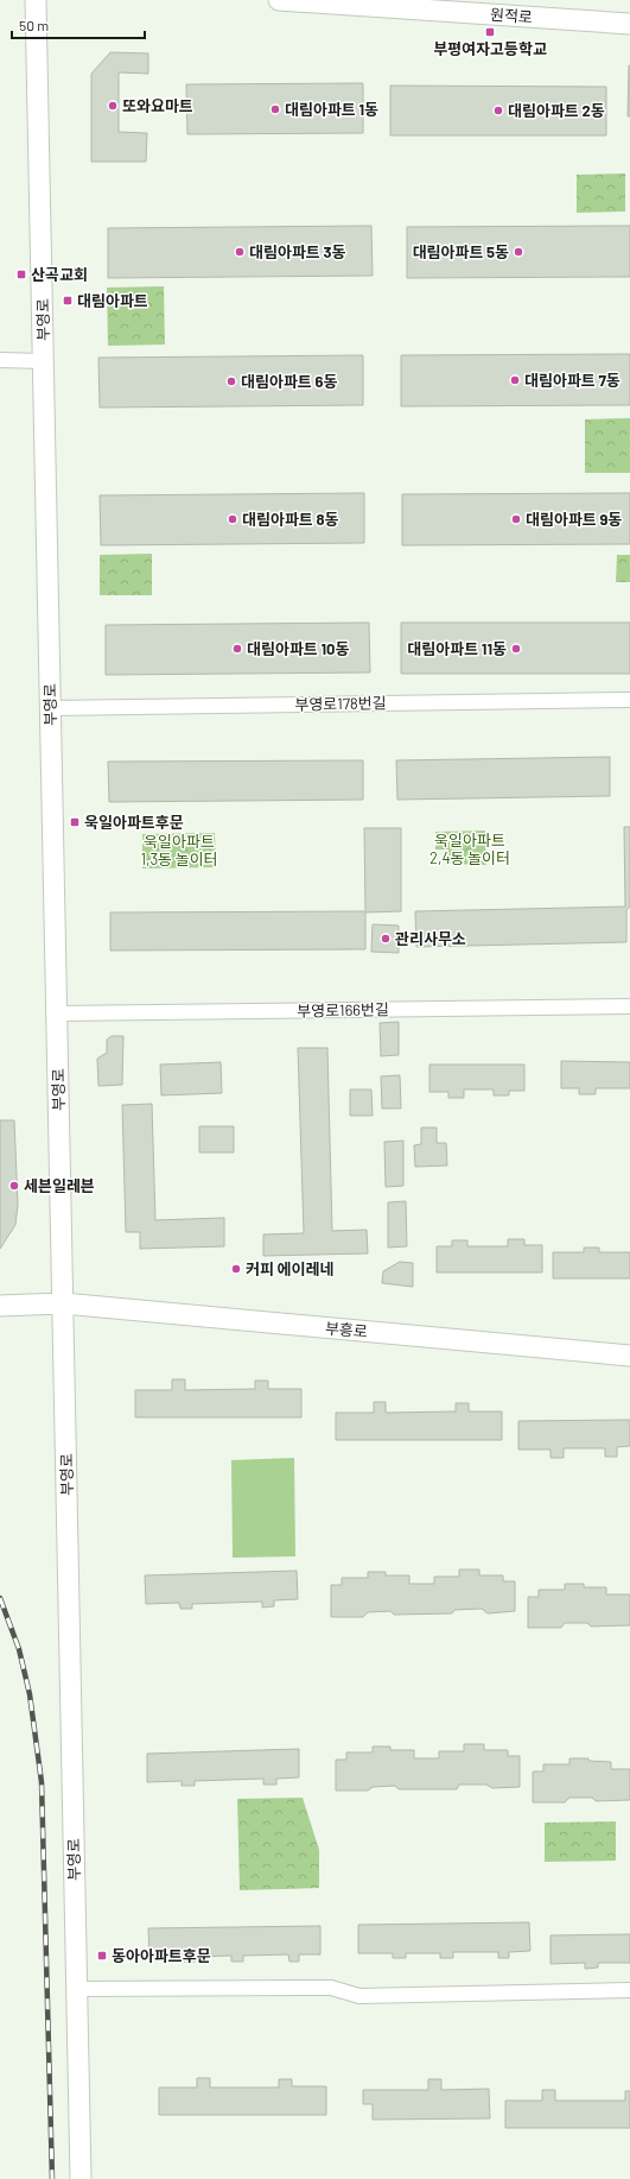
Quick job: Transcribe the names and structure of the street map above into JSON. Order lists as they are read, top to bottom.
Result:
{
  "streets": {
    "street": [
      "원적로",
      "부영로",
      "부영로178번길",
      "부영로166번길",
      "부흥로"
    ]
  },
  "crossings": [
    ["부영로", "부영로178번길"],
    ["부영로", "부영로166번길"],
    ["부영로", "부흥로"]
  ],
  "parks": ["욱일아파트 2,4동 놀이터", "욱일아파트 1,3동 놀이터"],
  "places": {
    "transit": [
      "부평여자고등학교",
      "산곡교회",
      "대림아파트",
      "욱일아파트후문",
      "동아아파트후문"
    ],
    "other": [
      "또와요마트",
      "대림아파트 1동",
      "대림아파트 2동",
      "대림아파트 3동",
      "대림아파트 5동",
      "대림아파트 7동",
      "대림아파트 6동",
      "대림아파트 8동",
      "대림아파트 9동",
      "대림아파트 10동",
      "대림아파트 11동",
      "관리사무소",
      "세븐일레븐",
      "커피 에이레네"
    ]
  },
  "scale_bar": "50 m"
}
